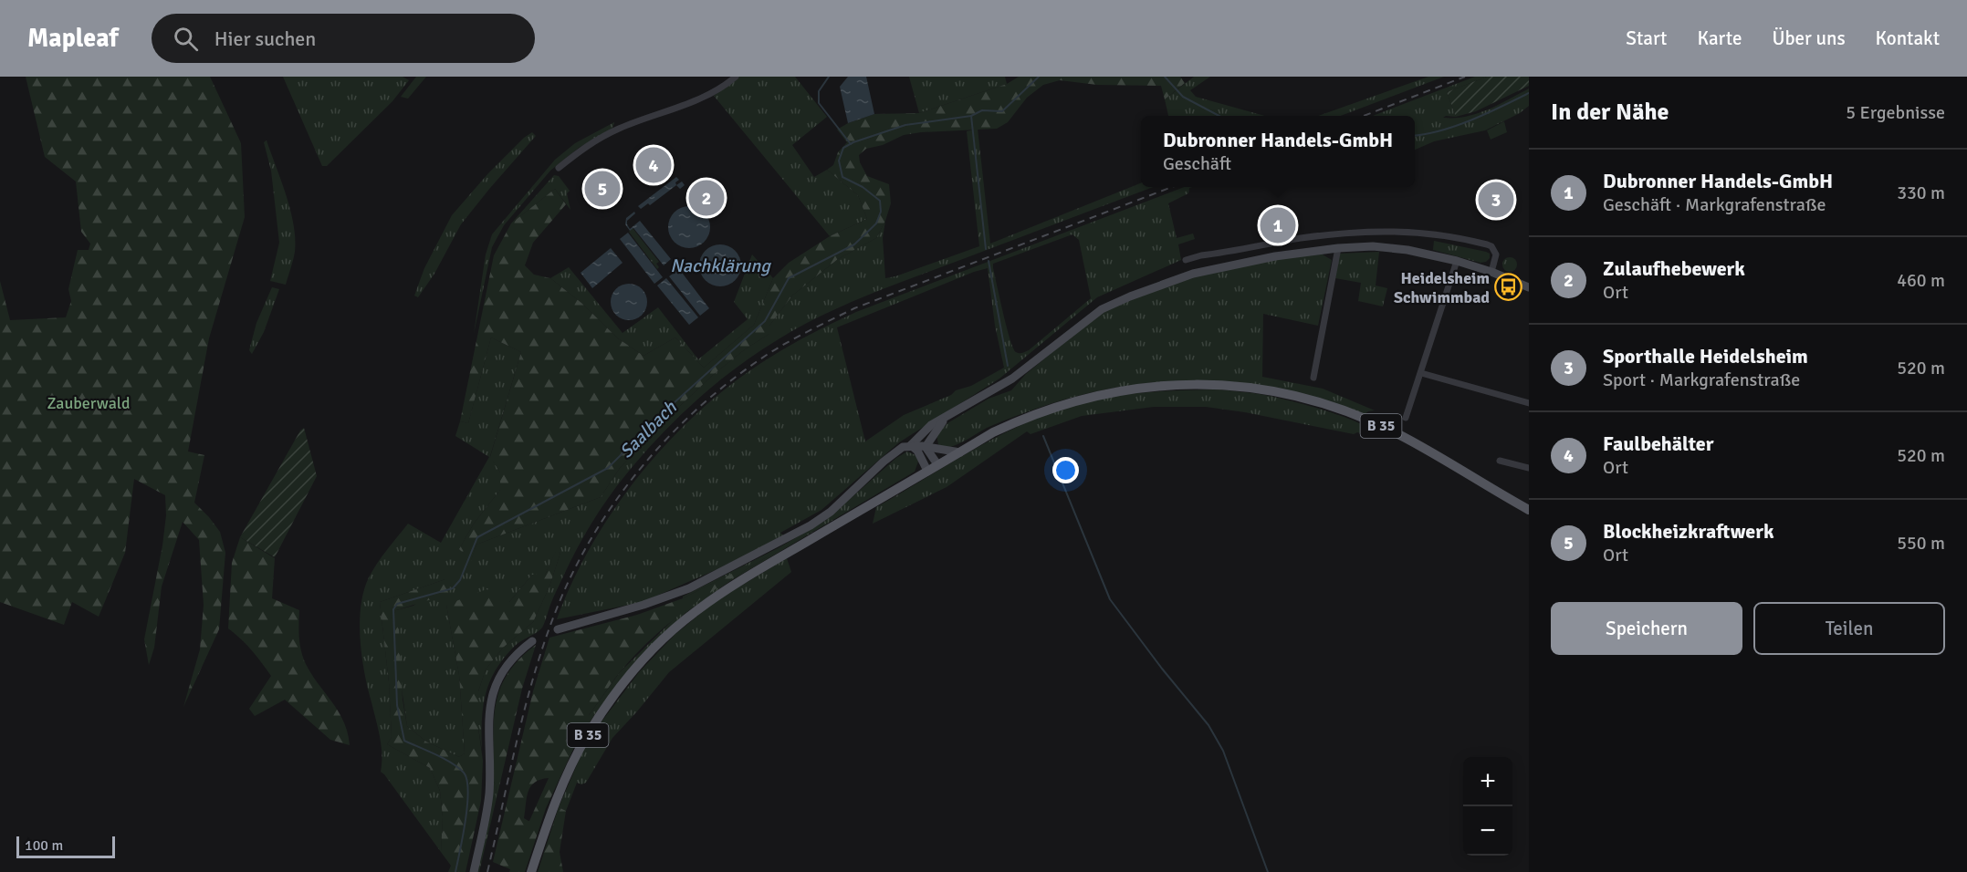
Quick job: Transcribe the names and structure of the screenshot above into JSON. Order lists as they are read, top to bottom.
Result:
{
  "streets": {
    "main road": ["B 35"]
  },
  "water": ["Nachklärung", "Saalbach"],
  "parks": ["Zauberwald"],
  "places": {
    "bus stop": ["Heidelsheim Schwimmbad"]
  },
  "scale_bar": "100 m",
  "page": {
    "header": "Mapleaf",
    "search": "Hier suchen",
    "nav": [
      "Start",
      "Karte",
      "Über uns",
      "Kontakt"
    ],
    "heading": ["In der Nähe", "5 Ergebnisse"],
    "popup": ["Dubronner Handels-GmbH", "Geschäft"],
    "pins": [
      "4",
      "5",
      "2",
      "3",
      "1"
    ],
    "list": [
      {
        "mark": "1",
        "name": "Dubronner Handels-GmbH",
        "note": "Geschäft · Markgrafenstraße",
        "value": "330 m"
      },
      {
        "mark": "2",
        "name": "Zulaufhebewerk",
        "note": "Ort",
        "value": "460 m"
      },
      {
        "mark": "3",
        "name": "Sporthalle Heidelsheim",
        "note": "Sport · Markgrafenstraße",
        "value": "520 m"
      },
      {
        "mark": "4",
        "name": "Faulbehälter",
        "note": "Ort",
        "value": "520 m"
      },
      {
        "mark": "5",
        "name": "Blockheizkraftwerk",
        "note": "Ort",
        "value": "550 m"
      }
    ],
    "buttons": ["Speichern", "Teilen"],
    "map_buttons": ["+", "−"],
    "scale": "100 m"
  }
}
